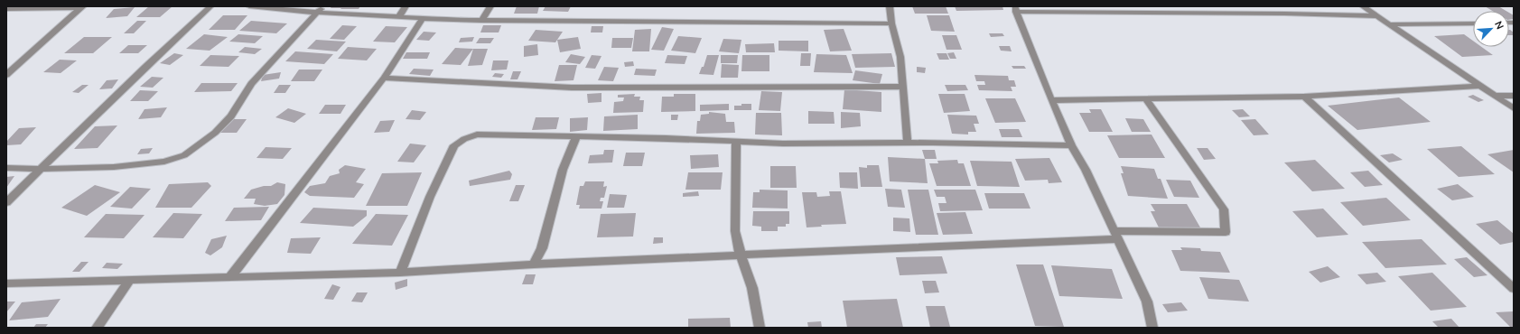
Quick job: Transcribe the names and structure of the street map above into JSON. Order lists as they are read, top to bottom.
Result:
{
  "north": "top right"
}
